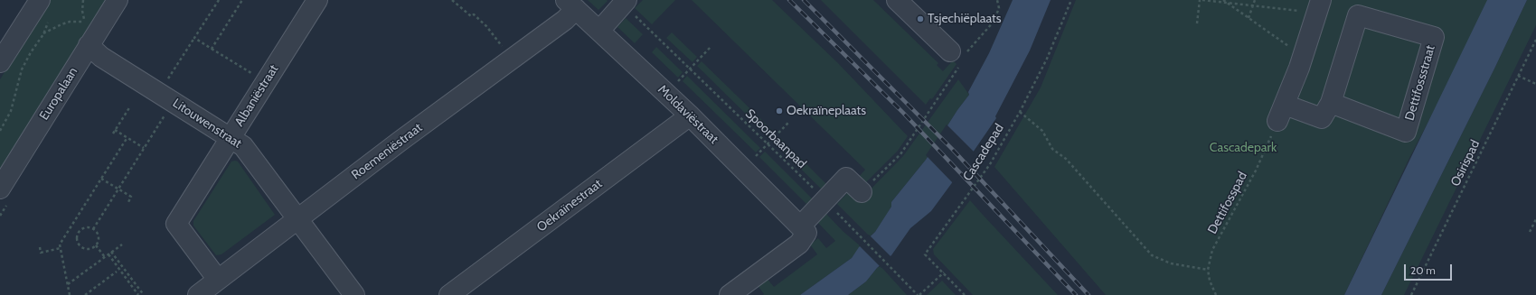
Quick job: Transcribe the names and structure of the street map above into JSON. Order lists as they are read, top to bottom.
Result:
{
  "streets": {
    "street": [
      "Dettifossstraat",
      "Europalaan",
      "Albaniëstraat",
      "Moldaviëstraat",
      "Litouwenstraat",
      "Roemeniëstraat",
      "Oekraïnestraat"
    ],
    "path": [
      "Spoorbaanpad",
      "Cascadepad",
      "Osirispad",
      "Dettifosspad"
    ]
  },
  "crossings": [
    ["Dettifossstraat", "Dettifosspad"],
    ["Europalaan", "Litouwenstraat"],
    ["Albaniëstraat", "Litouwenstraat"],
    ["Albaniëstraat", "Roemeniëstraat"],
    ["Moldaviëstraat", "Roemeniëstraat"],
    ["Moldaviëstraat", "Oekraïnestraat"],
    ["Litouwenstraat", "Roemeniëstraat"]
  ],
  "parks": ["Cascadepark"],
  "places": ["Tsjechiëplaats", "Oekraïneplaats"],
  "scale_bar": "20 m"
}
